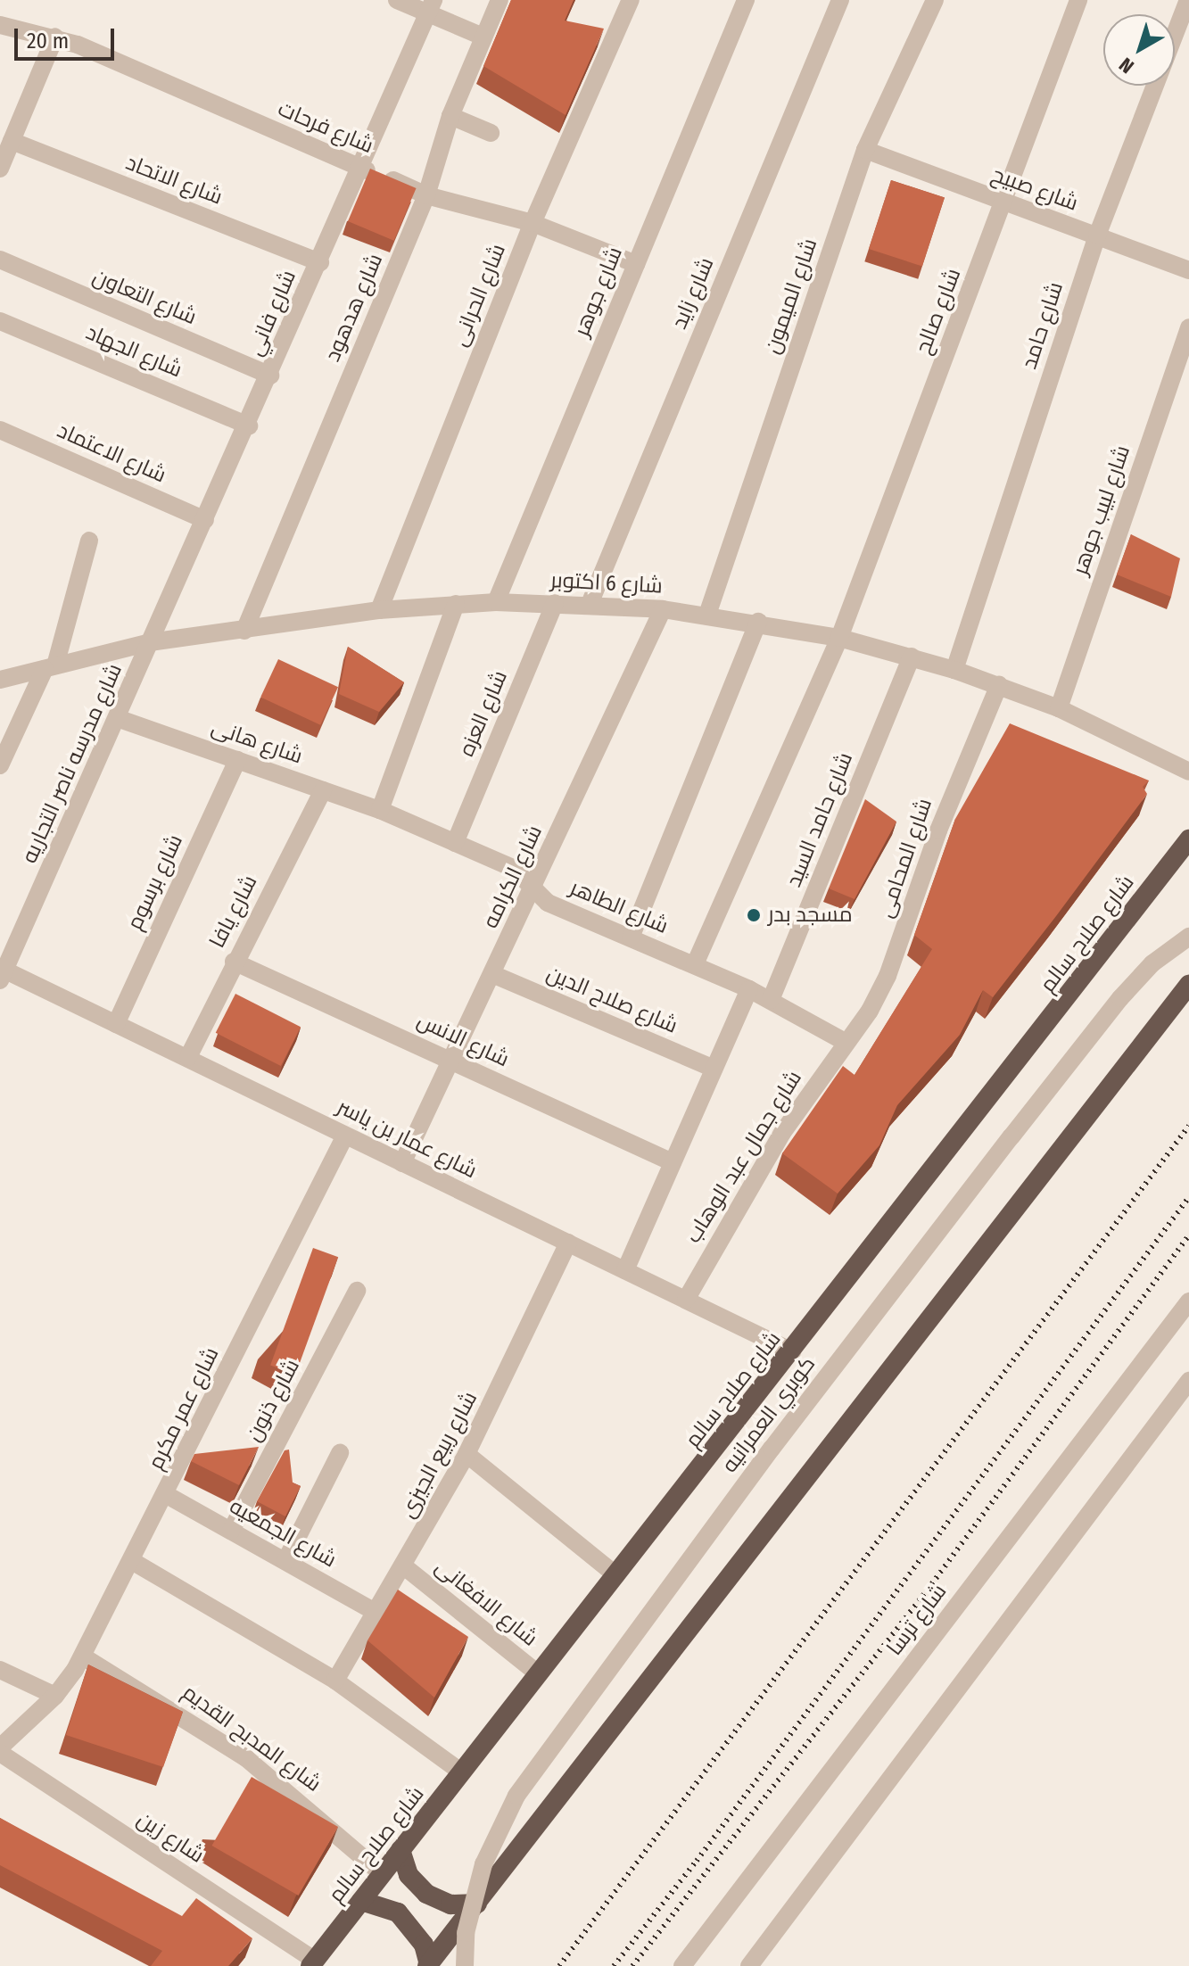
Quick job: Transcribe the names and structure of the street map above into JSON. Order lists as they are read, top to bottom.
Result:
{
  "streets": {
    "highway": ["شارع صلاح سالم"],
    "street": [
      "شارع فرحات",
      "شارع الاتحاد",
      "شارع صبيح",
      "شارع جوهر",
      "شارع زايد",
      "شارع الحرانى",
      "شارع الميمون",
      "شارع التعاون",
      "شارع هدهود",
      "شارع صالح",
      "شارع فاني",
      "شارع حامد",
      "شارع الجهاد",
      "شارع الاعتماد",
      "شارع لبيب جوهر",
      "شارع 6 اكتوبر",
      "شارع العزه",
      "شارع هانى",
      "شارع مدرسه ناصر التجاريه",
      "شارع حامد السيد",
      "شارع المحامى",
      "شارع الكرامه",
      "شارع برسوم",
      "شارع الطاهر",
      "شارع يافا",
      "شارع صلاح الدين",
      "شارع الانس",
      "شارع عمار بن ياسر",
      "شارع جمال عبد الوهاب",
      "شارع ذنون",
      "شارع عمر مكرم",
      "كوبري العمرانيه",
      "شارع ربيع الجيزى",
      "شارع الجمعيه",
      "شارع الافغانى",
      "شارع ترسا",
      "شارع المدبح القديم",
      "شارع زين"
    ]
  },
  "crossings": [
    ["شارع فرحات", "شارع جوهر"],
    ["شارع فرحات", "شارع الحرانى"],
    ["شارع فرحات", "شارع هدهود"],
    ["شارع فرحات", "شارع فاني"],
    ["شارع الاتحاد", "شارع فاني"],
    ["شارع صبيح", "شارع الميمون"],
    ["شارع صبيح", "شارع صالح"],
    ["شارع صبيح", "شارع حامد"],
    ["شارع جوهر", "شارع 6 اكتوبر"],
    ["شارع زايد", "شارع 6 اكتوبر"],
    ["شارع الحرانى", "شارع 6 اكتوبر"],
    ["شارع الميمون", "شارع 6 اكتوبر"],
    ["شارع التعاون", "شارع فاني"],
    ["شارع هدهود", "شارع 6 اكتوبر"],
    ["شارع صالح", "شارع 6 اكتوبر"],
    ["شارع صالح", "شارع الطاهر"],
    ["شارع فاني", "شارع الجهاد"],
    ["شارع فاني", "شارع الاعتماد"],
    ["شارع فاني", "شارع 6 اكتوبر"],
    ["شارع فاني", "شارع مدرسه ناصر التجاريه"],
    ["شارع حامد", "شارع 6 اكتوبر"],
    ["شارع لبيب جوهر", "شارع 6 اكتوبر"],
    ["شارع 6 اكتوبر", "شارع العزه"],
    ["شارع 6 اكتوبر", "شارع مدرسه ناصر التجاريه"],
    ["شارع 6 اكتوبر", "شارع حامد السيد"],
    ["شارع 6 اكتوبر", "شارع المحامى"],
    ["شارع 6 اكتوبر", "شارع الكرامه"],
    ["شارع العزه", "شارع الطاهر"],
    ["شارع هانى", "شارع مدرسه ناصر التجاريه"],
    ["شارع هانى", "شارع برسوم"],
    ["شارع هانى", "شارع الطاهر"],
    ["شارع هانى", "شارع يافا"],
    ["شارع مدرسه ناصر التجاريه", "شارع عمار بن ياسر"],
    ["شارع حامد السيد", "شارع الطاهر"],
    ["شارع المحامى", "شارع الطاهر"],
    ["شارع المحامى", "شارع جمال عبد الوهاب"],
    ["شارع الكرامه", "شارع الطاهر"],
    ["شارع الكرامه", "شارع صلاح الدين"],
    ["شارع الكرامه", "شارع الانس"],
    ["شارع الكرامه", "شارع عمار بن ياسر"],
    ["شارع برسوم", "شارع عمار بن ياسر"],
    ["شارع الطاهر", "شارع جمال عبد الوهاب"],
    ["شارع يافا", "شارع الانس"],
    ["شارع يافا", "شارع عمار بن ياسر"],
    ["شارع صلاح سالم", "شارع عمار بن ياسر"],
    ["شارع صلاح سالم", "شارع الافغانى"],
    ["شارع صلاح سالم", "شارع المدبح القديم"],
    ["شارع صلاح سالم", "شارع زين"],
    ["شارع عمار بن ياسر", "شارع جمال عبد الوهاب"],
    ["شارع عمار بن ياسر", "شارع عمر مكرم"],
    ["شارع عمار بن ياسر", "شارع ربيع الجيزى"],
    ["شارع ذنون", "شارع الجمعيه"],
    ["شارع عمر مكرم", "شارع الجمعيه"],
    ["شارع عمر مكرم", "شارع المدبح القديم"],
    ["شارع ربيع الجيزى", "شارع الجمعيه"],
    ["شارع ربيع الجيزى", "شارع الافغانى"]
  ],
  "places": ["مسجد بدر"],
  "scale_bar": "20 m",
  "north": "bottom left"
}
